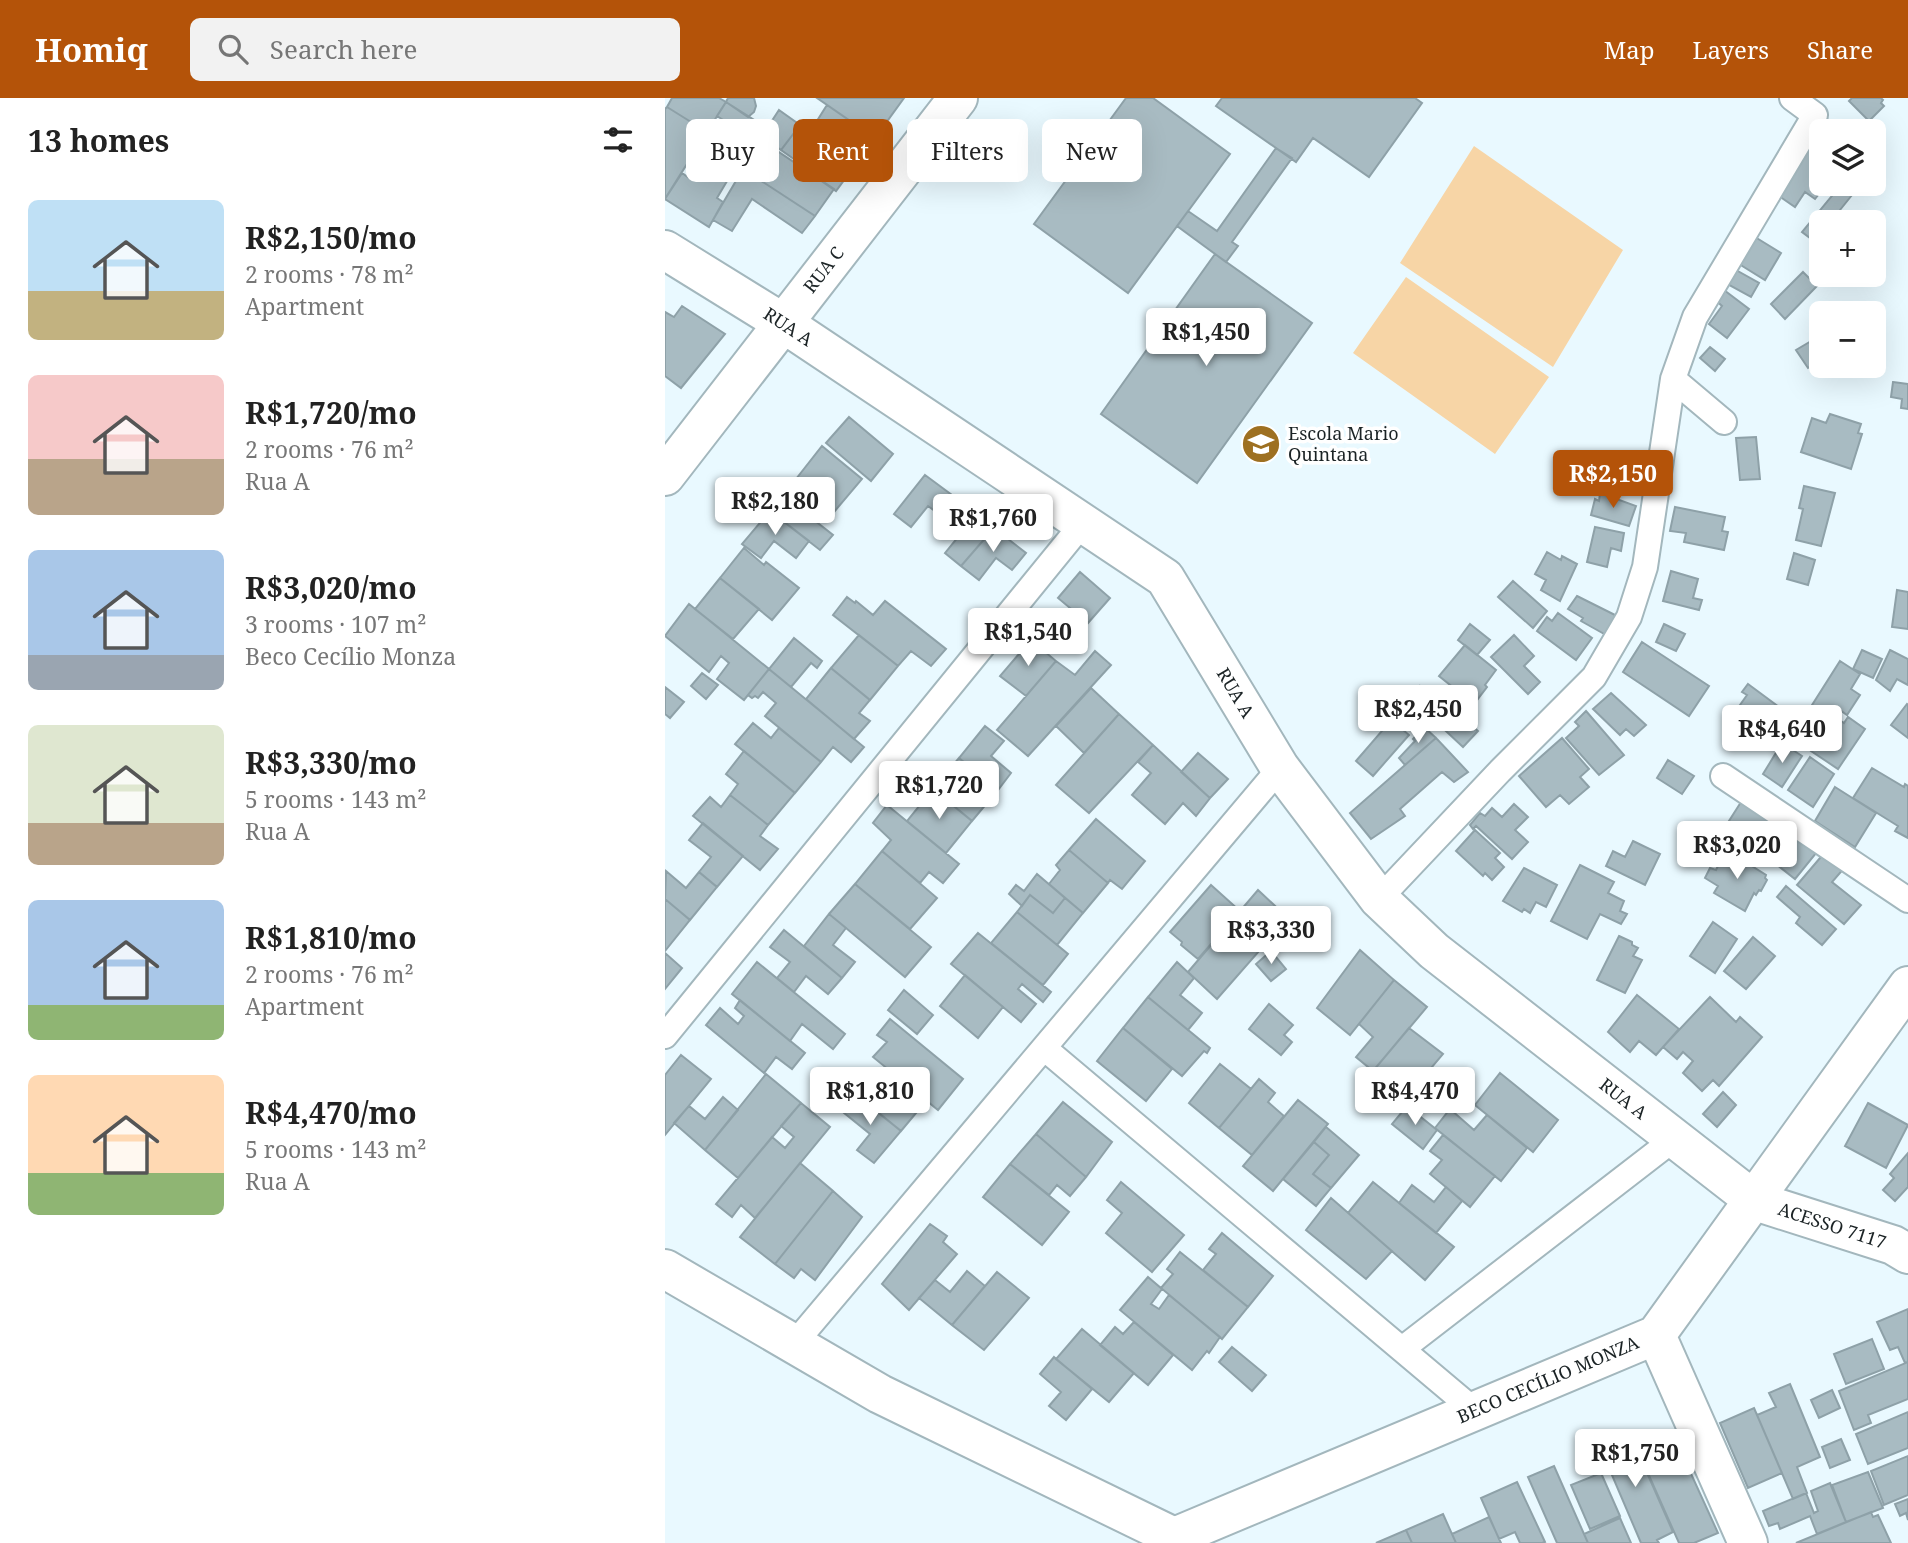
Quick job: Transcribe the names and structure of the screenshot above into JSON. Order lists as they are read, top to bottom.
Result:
{
  "streets": {
    "street": [
      "RUA C",
      "RUA A",
      "ACESSO 7117",
      "BECO CECÍLIO MONZA"
    ]
  },
  "crossings": [
    ["RUA C", "RUA A"],
    ["RUA A", "ACESSO 7117"],
    ["RUA A", "BECO CECÍLIO MONZA"],
    ["ACESSO 7117", "BECO CECÍLIO MONZA"]
  ],
  "places": {
    "school or university": ["Escola Mario Quintana"]
  },
  "page": {
    "header": "Homiq",
    "search": "Search here",
    "nav": ["Map", "Layers", "Share"],
    "heading": "13 homes",
    "map_buttons": ["+", "−"],
    "chip": [
      "Buy",
      "Rent",
      "Filters",
      "New"
    ],
    "list": [
      {
        "name": "R$2,150/mo",
        "note": "2 rooms · 78 m² · Apartment"
      },
      {
        "name": "R$1,720/mo",
        "note": "2 rooms · 76 m² · Rua A"
      },
      {
        "name": "R$3,020/mo",
        "note": "3 rooms · 107 m² · Beco Cecílio Monza"
      },
      {
        "name": "R$3,330/mo",
        "note": "5 rooms · 143 m² · Rua A"
      },
      {
        "name": "R$1,810/mo",
        "note": "2 rooms · 76 m² · Apartment"
      },
      {
        "name": "R$4,470/mo",
        "note": "5 rooms · 143 m² · Rua A"
      }
    ],
    "price": [
      "R$1,450",
      "R$2,150",
      "R$2,180",
      "R$1,760",
      "R$1,540",
      "R$2,450",
      "R$4,640",
      "R$1,720",
      "R$3,020",
      "R$3,330",
      "R$1,810",
      "R$4,470",
      "R$1,750"
    ]
  }
}
